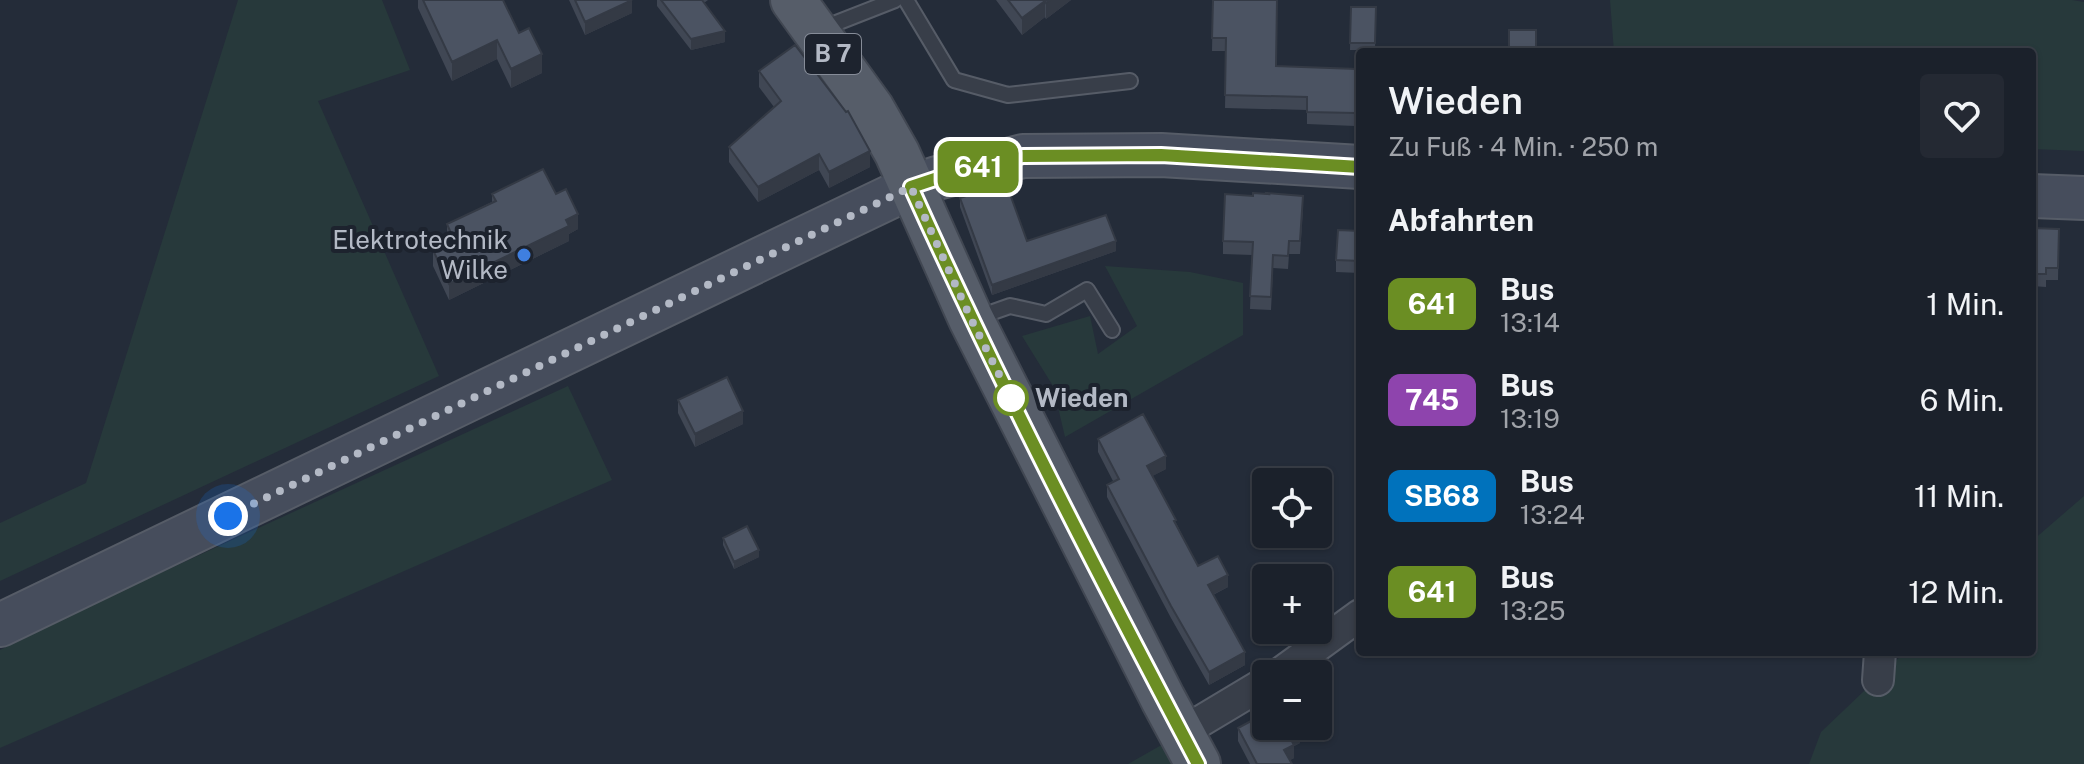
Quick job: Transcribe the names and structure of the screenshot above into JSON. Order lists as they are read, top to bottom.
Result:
{
  "streets": {
    "main road": ["B 7"]
  },
  "places": ["Elektrotechnik Wilke", "Wieden"],
  "lines": ["bus line 641"],
  "page": {
    "on_map": "641",
    "heading": [
      ["Wieden", "Zu Fuß · 4 Min. · 250 m"],
      "Abfahrten"
    ],
    "list": [
      {
        "mark": "641",
        "name": "Bus",
        "note": "13:14",
        "value": "1 Min."
      },
      {
        "mark": "745",
        "name": "Bus",
        "note": "13:19",
        "value": "6 Min."
      },
      {
        "mark": "SB68",
        "name": "Bus",
        "note": "13:24",
        "value": "11 Min."
      },
      {
        "mark": "641",
        "name": "Bus",
        "note": "13:25",
        "value": "12 Min."
      }
    ],
    "map_buttons": ["+", "−"]
  }
}
